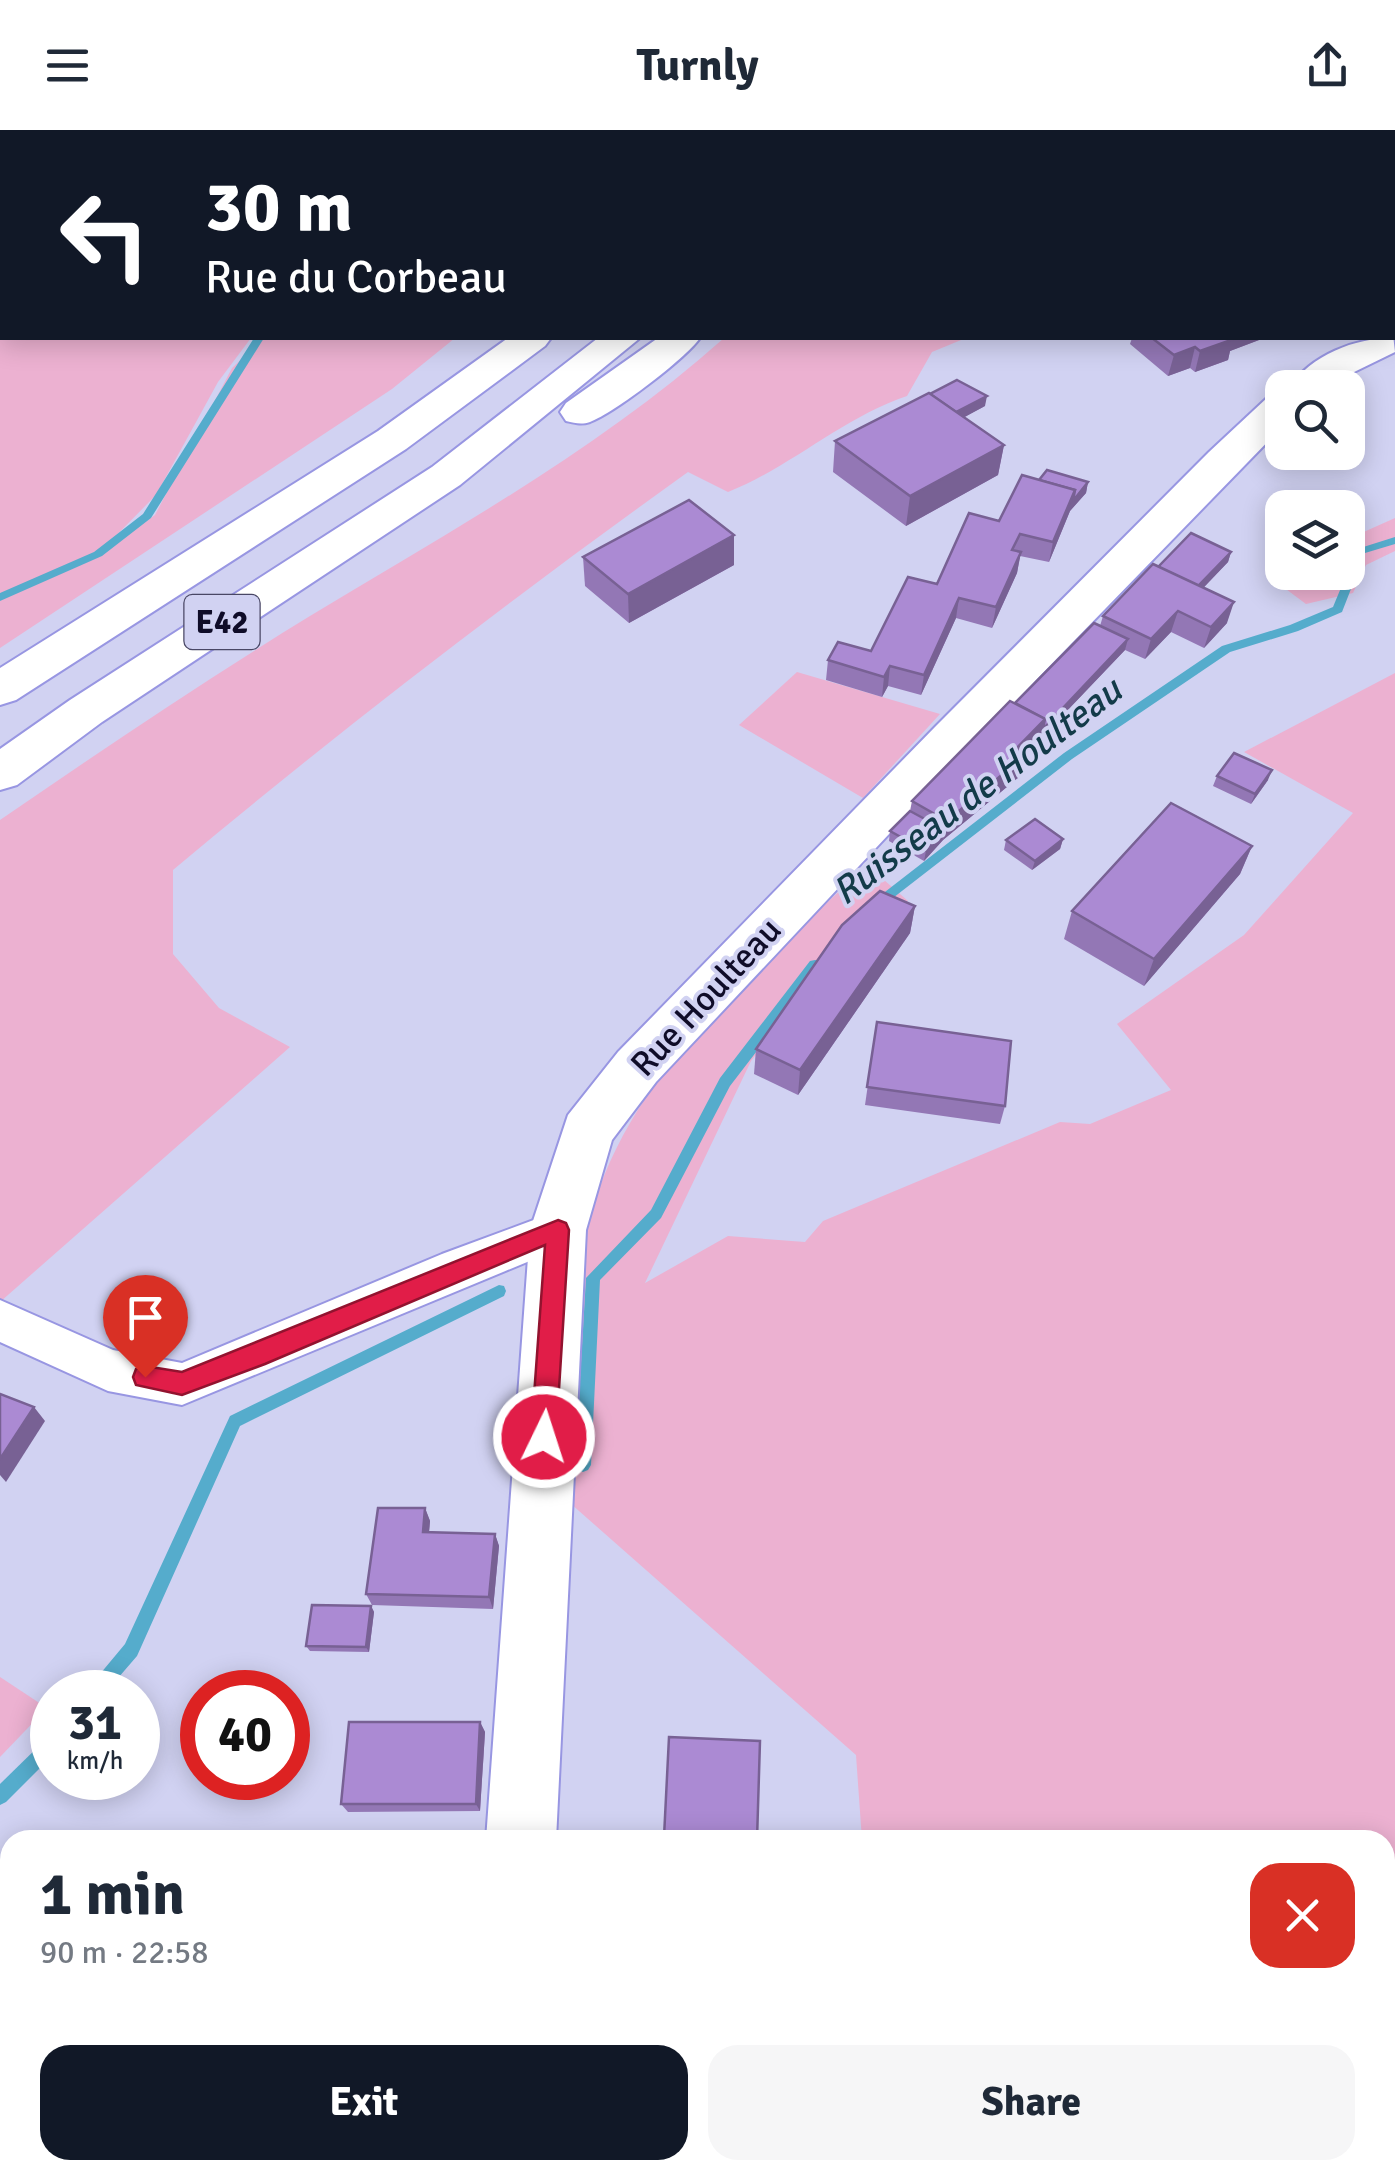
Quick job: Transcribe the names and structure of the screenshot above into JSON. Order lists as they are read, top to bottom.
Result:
{
  "streets": {
    "main road": ["E42", "Rue Houlteau"]
  },
  "water": ["Ruisseau de Houlteau"],
  "page": {
    "header": "Turnly",
    "turn": ["30 m", "Rue du Corbeau"],
    "speed": "31 km/h",
    "limit": "40",
    "heading": ["1 min", "90 m · 22:58"],
    "buttons": ["Exit", "Share"]
  }
}
